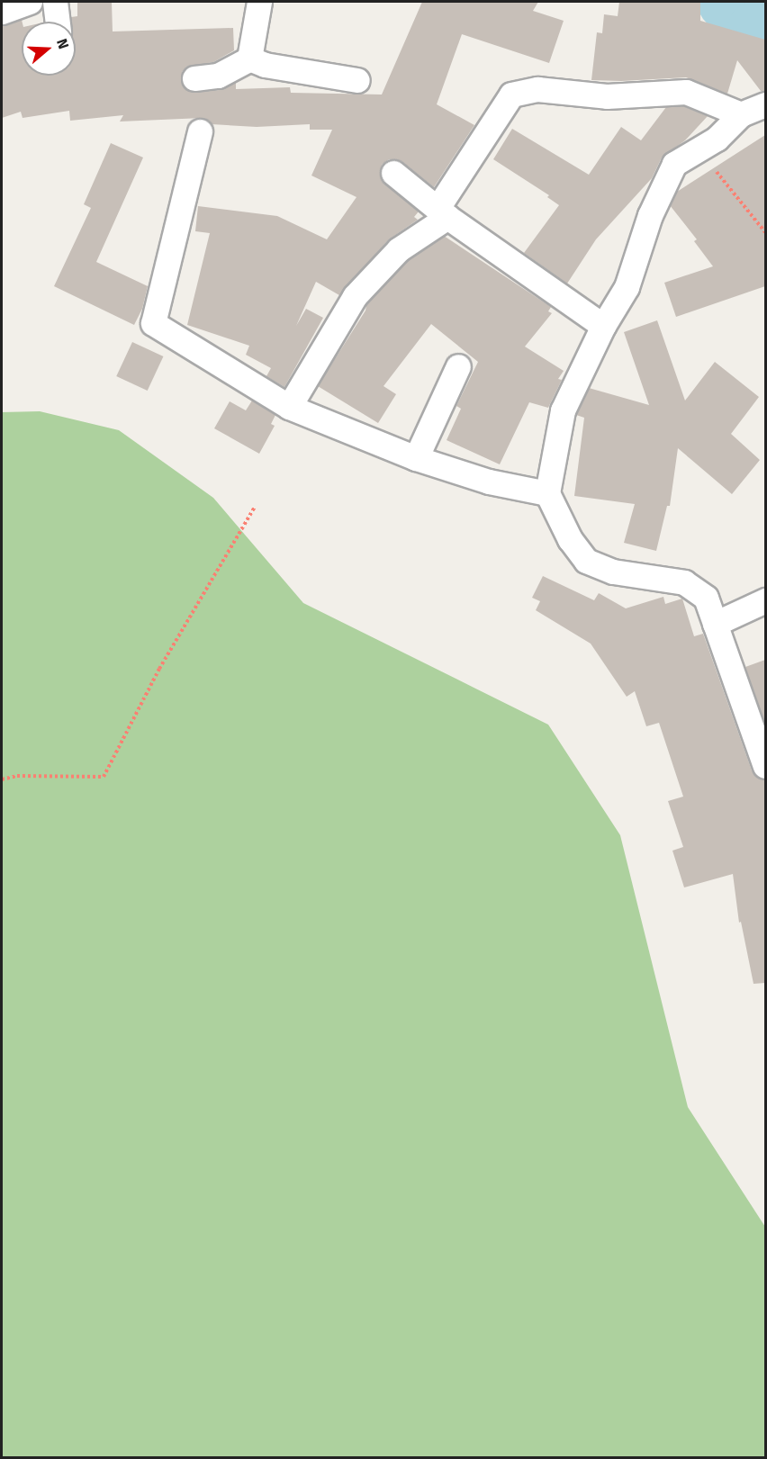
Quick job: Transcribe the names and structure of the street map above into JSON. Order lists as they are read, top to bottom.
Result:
{
  "north": "right"
}
